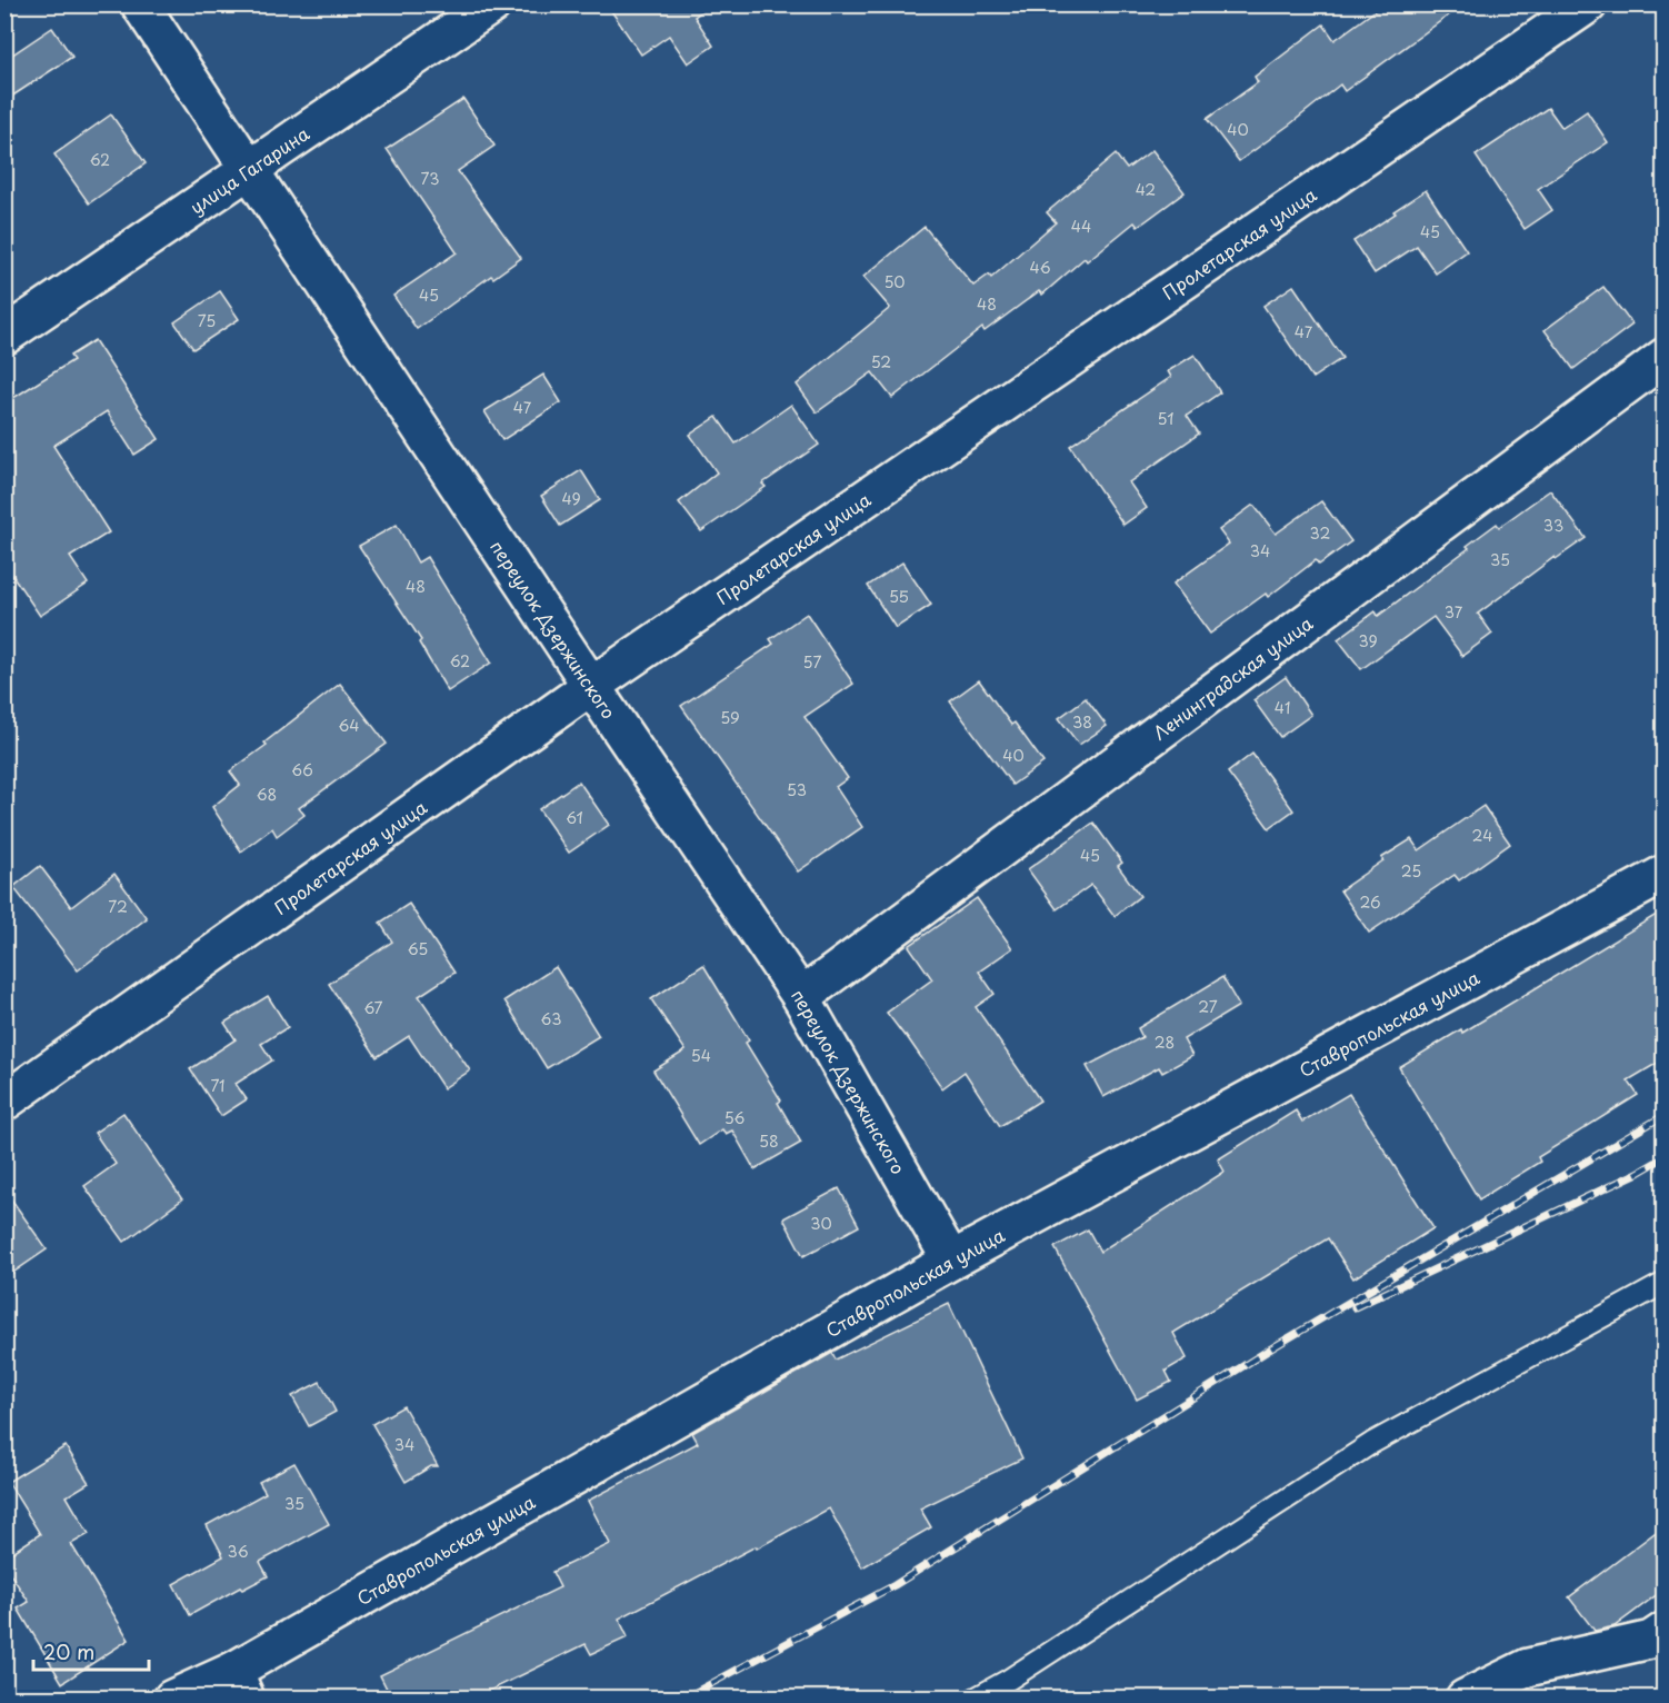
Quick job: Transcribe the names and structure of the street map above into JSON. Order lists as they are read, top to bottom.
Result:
{
  "streets": {
    "street": [
      "улица Гагарина",
      "Пролетарская улица",
      "переулок Дзержинского",
      "Ленинградская улица",
      "Ставропольская улица"
    ]
  },
  "crossings": [
    ["улица Гагарина", "переулок Дзержинского"],
    ["Пролетарская улица", "переулок Дзержинского"],
    ["переулок Дзержинского", "Ленинградская улица"],
    ["переулок Дзержинского", "Ставропольская улица"]
  ],
  "house_numbers": [
    "40",
    "62",
    "73",
    "42",
    "44",
    "45",
    "46",
    "50",
    "45",
    "48",
    "75",
    "47",
    "52",
    "47",
    "51",
    "49",
    "33",
    "32",
    "34",
    "35",
    "48",
    "55",
    "37",
    "39",
    "62",
    "57",
    "41",
    "59",
    "38",
    "64",
    "40",
    "66",
    "53",
    "68",
    "61",
    "24",
    "45",
    "25",
    "26",
    "72",
    "65",
    "27",
    "67",
    "63",
    "28",
    "54",
    "71",
    "56",
    "58",
    "30",
    "34",
    "35",
    "36"
  ],
  "scale_bar": "20 m"
}
